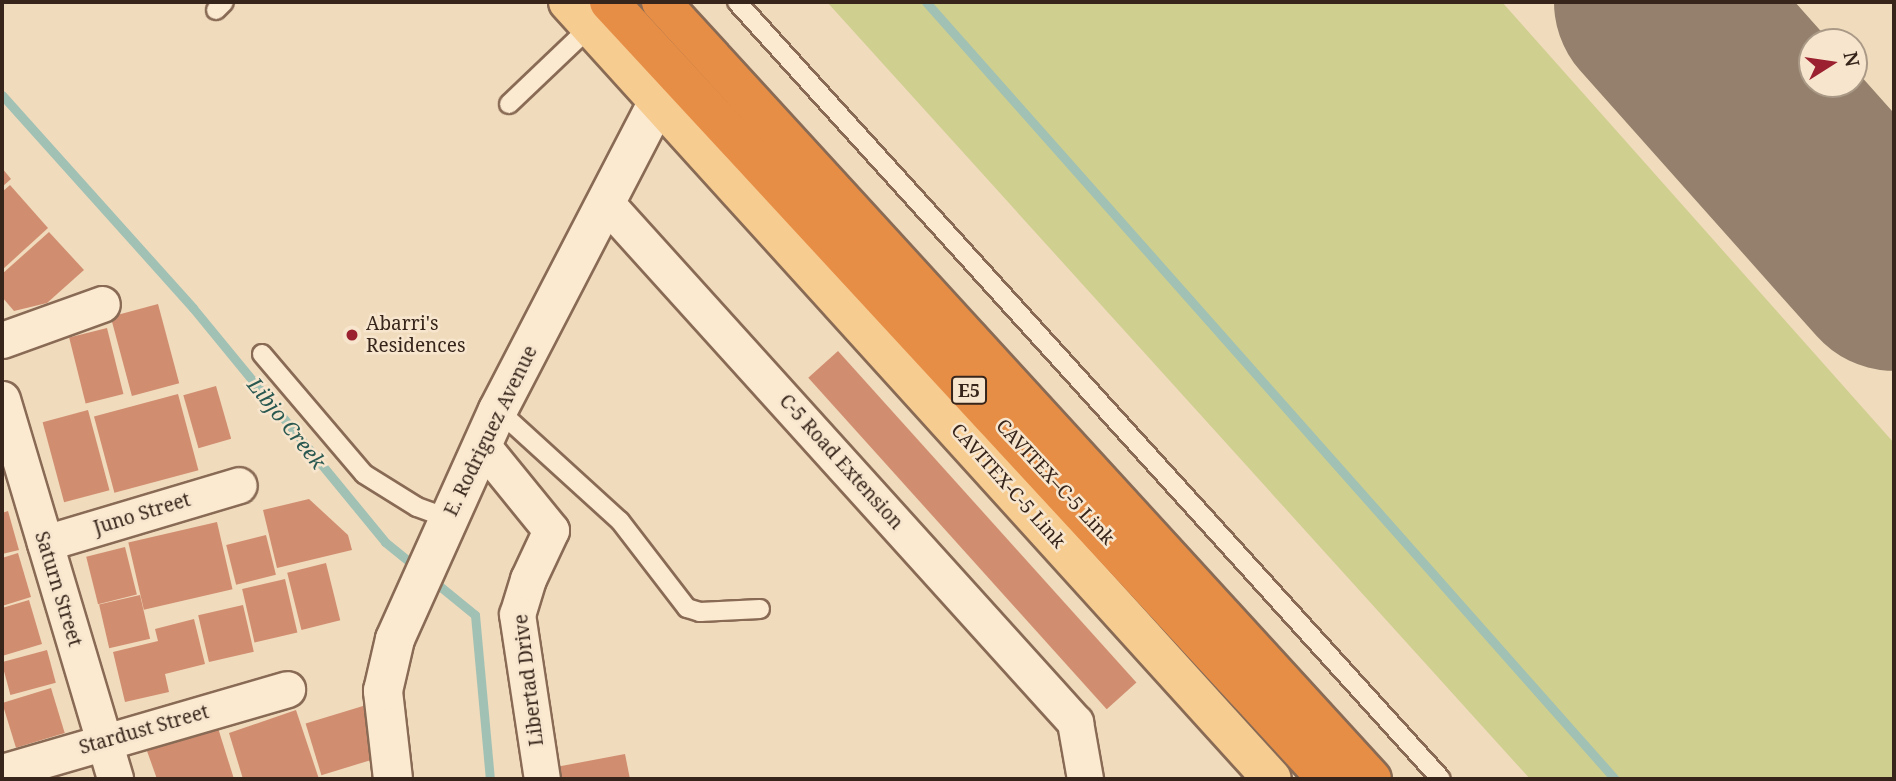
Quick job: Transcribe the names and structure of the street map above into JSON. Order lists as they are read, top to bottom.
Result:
{
  "streets": {
    "highway": ["E5", "CAVITEX–C-5 Link"],
    "main road": ["E. Rodriguez Avenue", "CAVITEX-C-5 Link"],
    "street": [
      "C-5 Road Extension",
      "Juno Street",
      "Saturn Street",
      "Libertad Drive",
      "Stardust Street"
    ]
  },
  "crossings": [
    ["E. Rodriguez Avenue", "C-5 Road Extension"],
    ["E. Rodriguez Avenue", "CAVITEX-C-5 Link"],
    ["E. Rodriguez Avenue", "Libertad Drive"],
    ["Juno Street", "Saturn Street"],
    ["Saturn Street", "Stardust Street"]
  ],
  "water": ["Libjo Creek"],
  "places": ["Abarri's Residences"],
  "north": "right"
}
